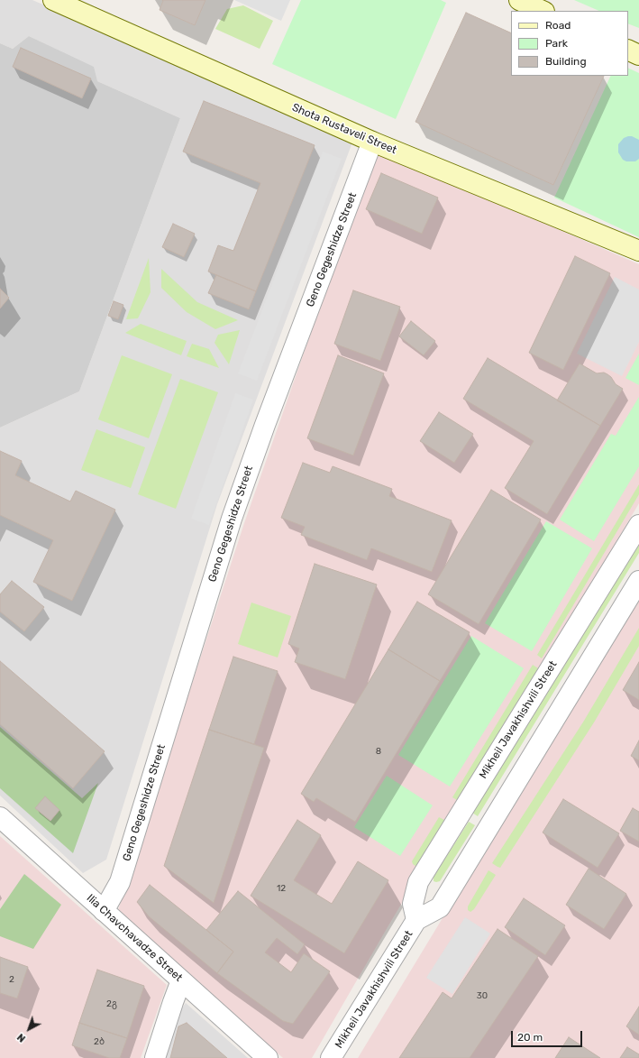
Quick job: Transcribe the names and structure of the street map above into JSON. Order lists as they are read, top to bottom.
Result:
{
  "streets": {
    "main road": ["Shota Rustaveli Street"],
    "street": ["Geno Gegeshidze Street", "Mikheil Javakhishvili Street", "Ilia Chavchavadze Street"]
  },
  "crossings": [
    ["Shota Rustaveli Street", "Geno Gegeshidze Street"],
    ["Geno Gegeshidze Street", "Ilia Chavchavadze Street"]
  ],
  "house_numbers": [
    "8",
    "12",
    "2",
    "30",
    "2გ",
    "2ბ"
  ],
  "legend": ["Road", "Park", "Building"],
  "scale_bar": "20 m",
  "north": "bottom left"
}
